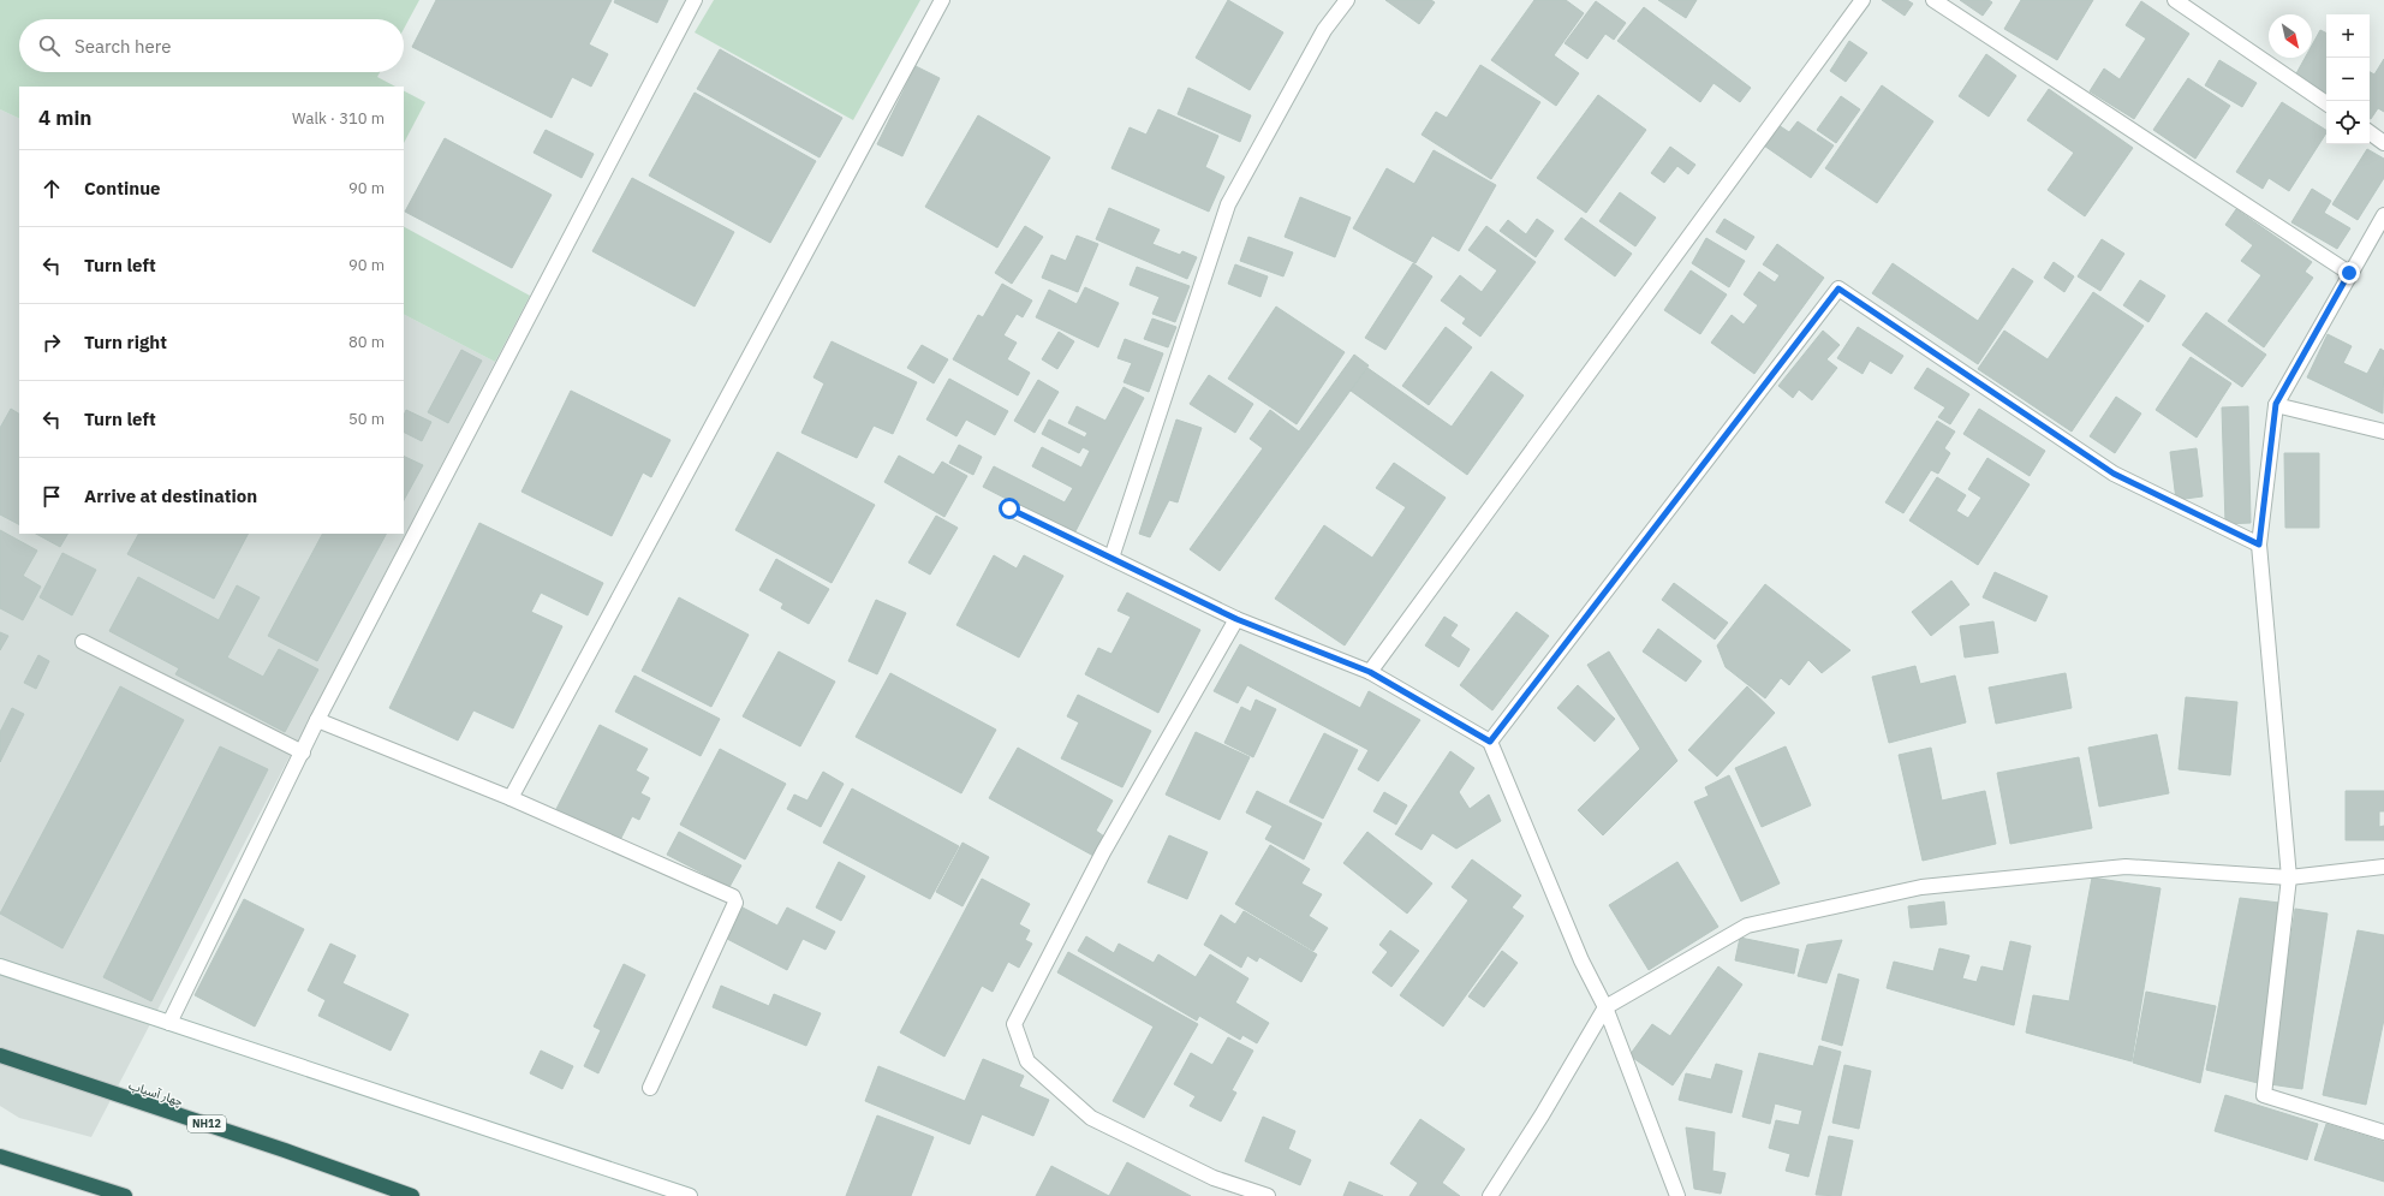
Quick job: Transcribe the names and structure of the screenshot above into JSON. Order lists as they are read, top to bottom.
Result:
{
  "streets": {
    "highway": ["چهار آسیاب", "NH12"]
  },
  "north": "bottom right",
  "page": {
    "map_buttons": ["+", "−"],
    "search": "Search here",
    "heading": ["4 min", "Walk · 310 m"],
    "list": [
      ["Continue", "90 m"],
      ["Turn left", "90 m"],
      ["Turn right", "80 m"],
      ["Turn left", "50 m"],
      "Arrive at destination"
    ]
  }
}
